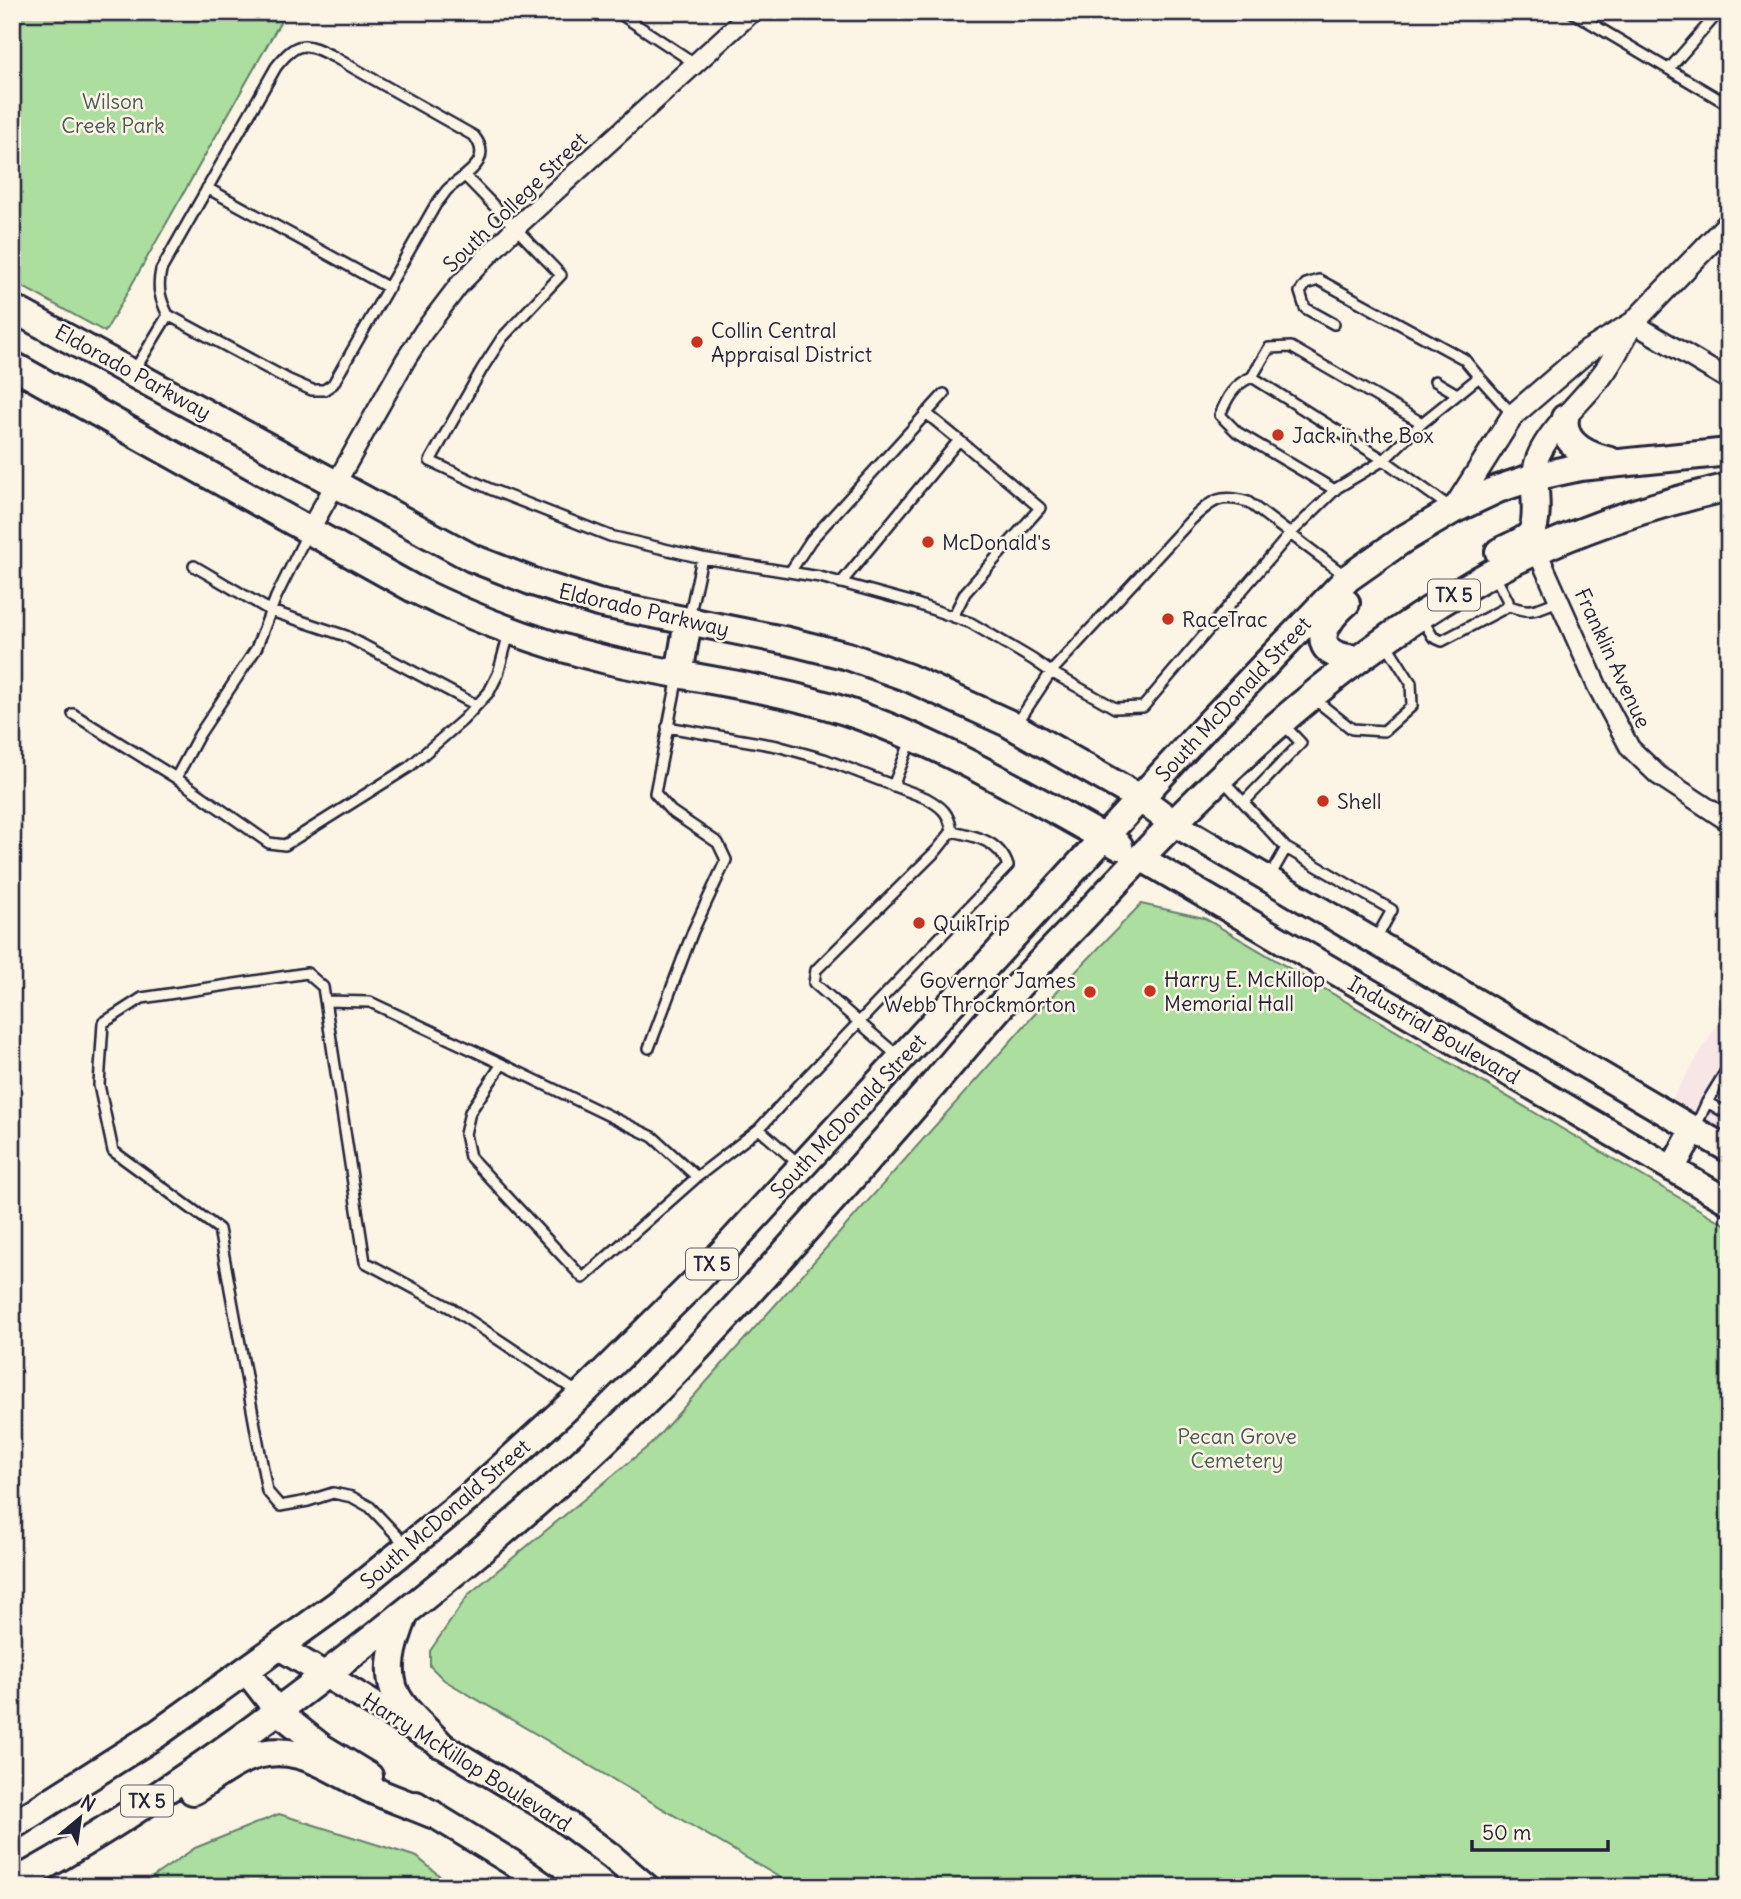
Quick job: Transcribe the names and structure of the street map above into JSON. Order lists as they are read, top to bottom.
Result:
{
  "streets": {
    "main road": [
      "Eldorado Parkway",
      "TX 5",
      "South McDonald Street",
      "Industrial Boulevard",
      "Harry McKillop Boulevard"
    ],
    "street": ["South College Street", "Franklin Avenue"]
  },
  "crossings": [
    ["South College Street", "Eldorado Parkway"],
    ["Eldorado Parkway", "South McDonald Street"],
    ["Franklin Avenue", "South McDonald Street"],
    ["South McDonald Street", "Industrial Boulevard"],
    ["South McDonald Street", "Harry McKillop Boulevard"]
  ],
  "parks": ["Wilson Creek Park", "Pecan Grove Cemetery"],
  "places": [
    "Collin Central Appraisal District",
    "Jack in the Box",
    "McDonald's",
    "RaceTrac",
    "Shell",
    "QuikTrip",
    "Harry E. McKillop Memorial Hall",
    "Governor James Webb Throckmorton"
  ],
  "scale_bar": "50 m",
  "north": "top right"
}
